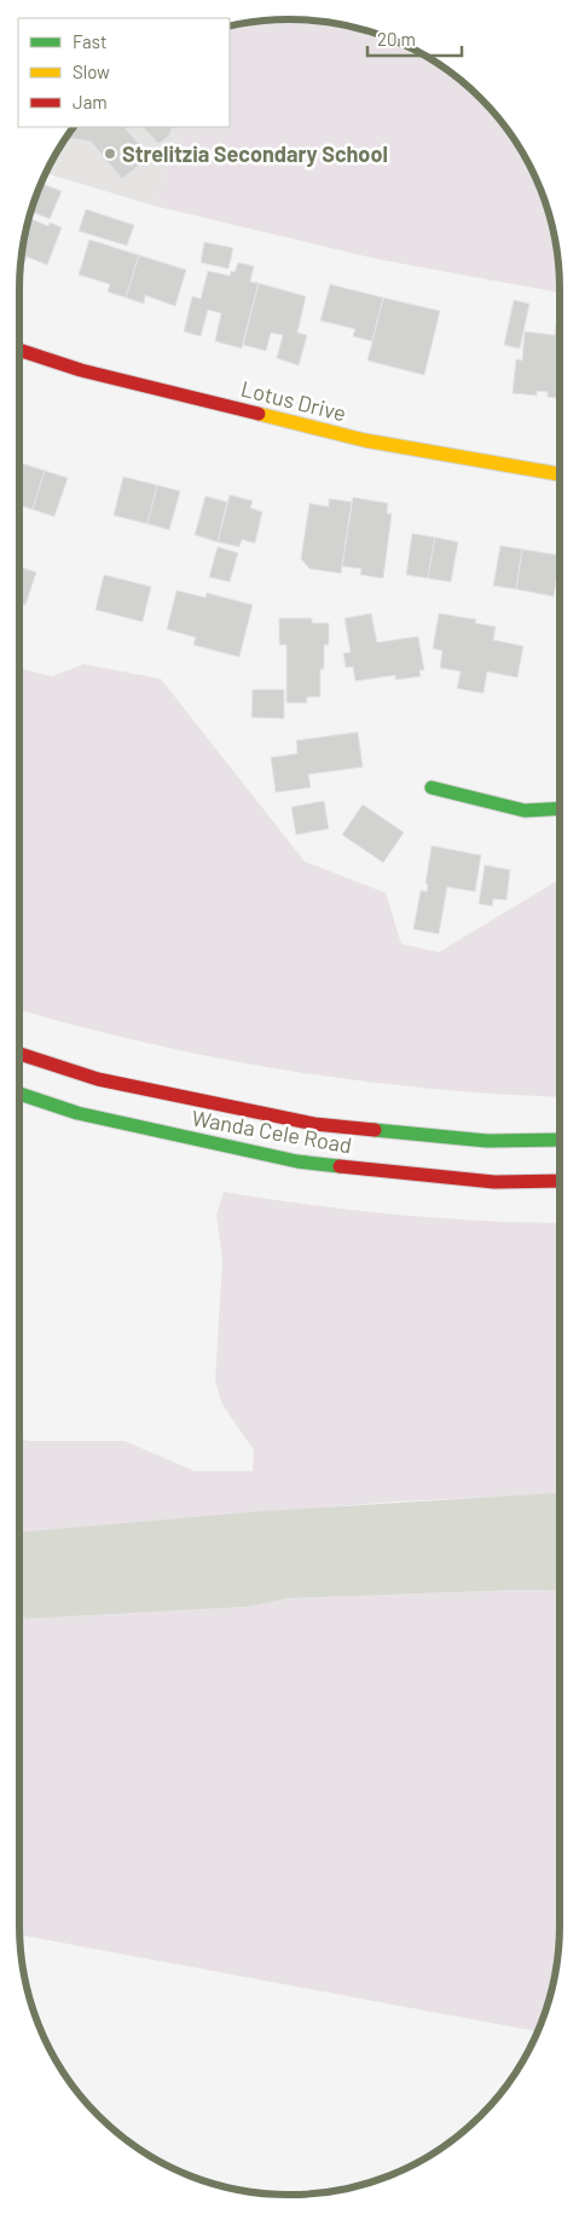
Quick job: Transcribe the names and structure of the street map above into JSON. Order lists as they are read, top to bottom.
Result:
{
  "streets": {
    "street": ["Lotus Drive", "Wanda Cele Road"]
  },
  "places": ["Strelitzia Secondary School"],
  "legend": ["Fast", "Slow", "Jam"],
  "scale_bar": "20 m"
}
